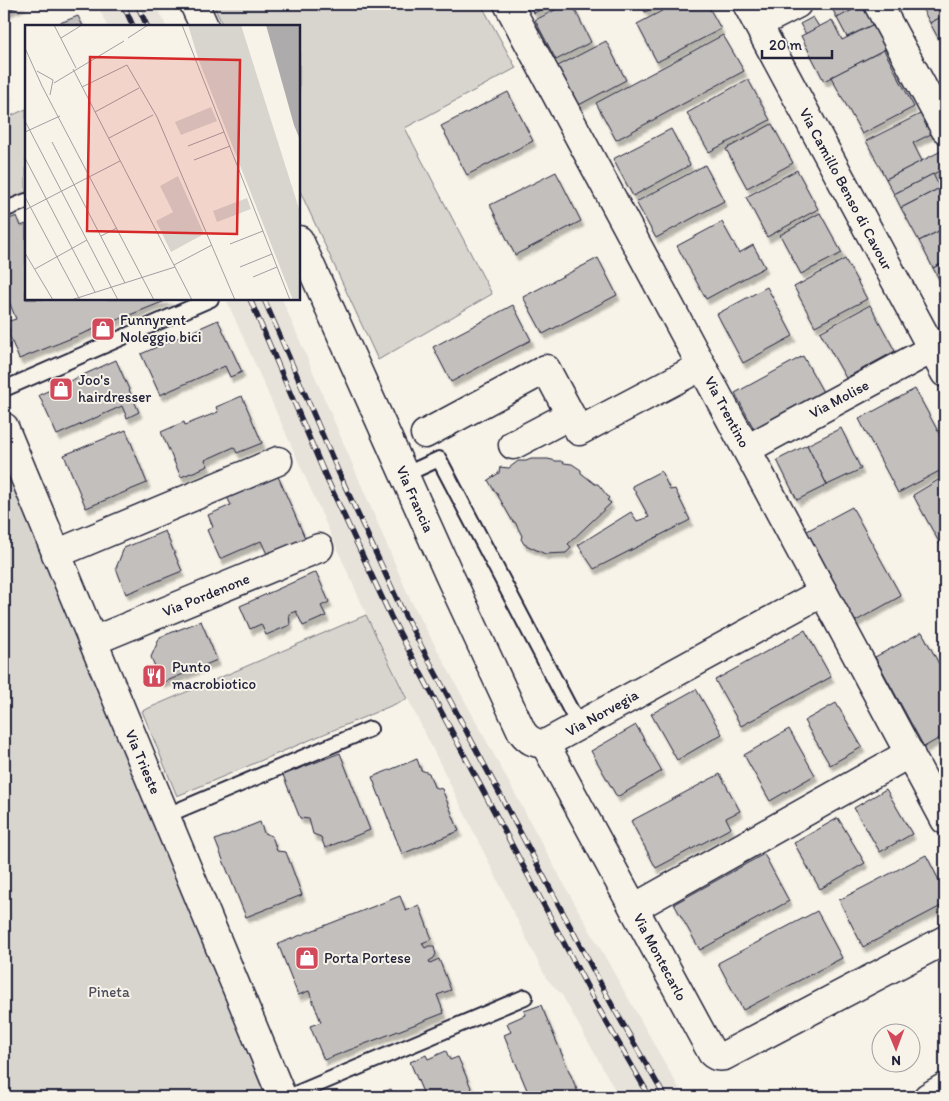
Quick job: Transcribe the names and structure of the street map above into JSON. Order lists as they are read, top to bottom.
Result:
{
  "streets": {
    "street": [
      "Via Camillo Benso di Cavour",
      "Via Molise",
      "Via Trentino",
      "Via Francia",
      "Via Pordenone",
      "Via Norvegia",
      "Via Trieste",
      "Via Montecarlo"
    ]
  },
  "crossings": [
    ["Via Camillo Benso di Cavour", "Via Molise"],
    ["Via Molise", "Via Trentino"],
    ["Via Trentino", "Via Norvegia"],
    ["Via Trentino", "Via Montecarlo"],
    ["Via Francia", "Via Norvegia"],
    ["Via Pordenone", "Via Trieste"]
  ],
  "parks": ["Pineta"],
  "places": {
    "shop": ["Funnyrent Noleggio bici", "Joo's hairdresser", "Porta Portese"],
    "restaurant": ["Punto macrobiotico"]
  },
  "scale_bar": "20 m",
  "north": "bottom"
}
